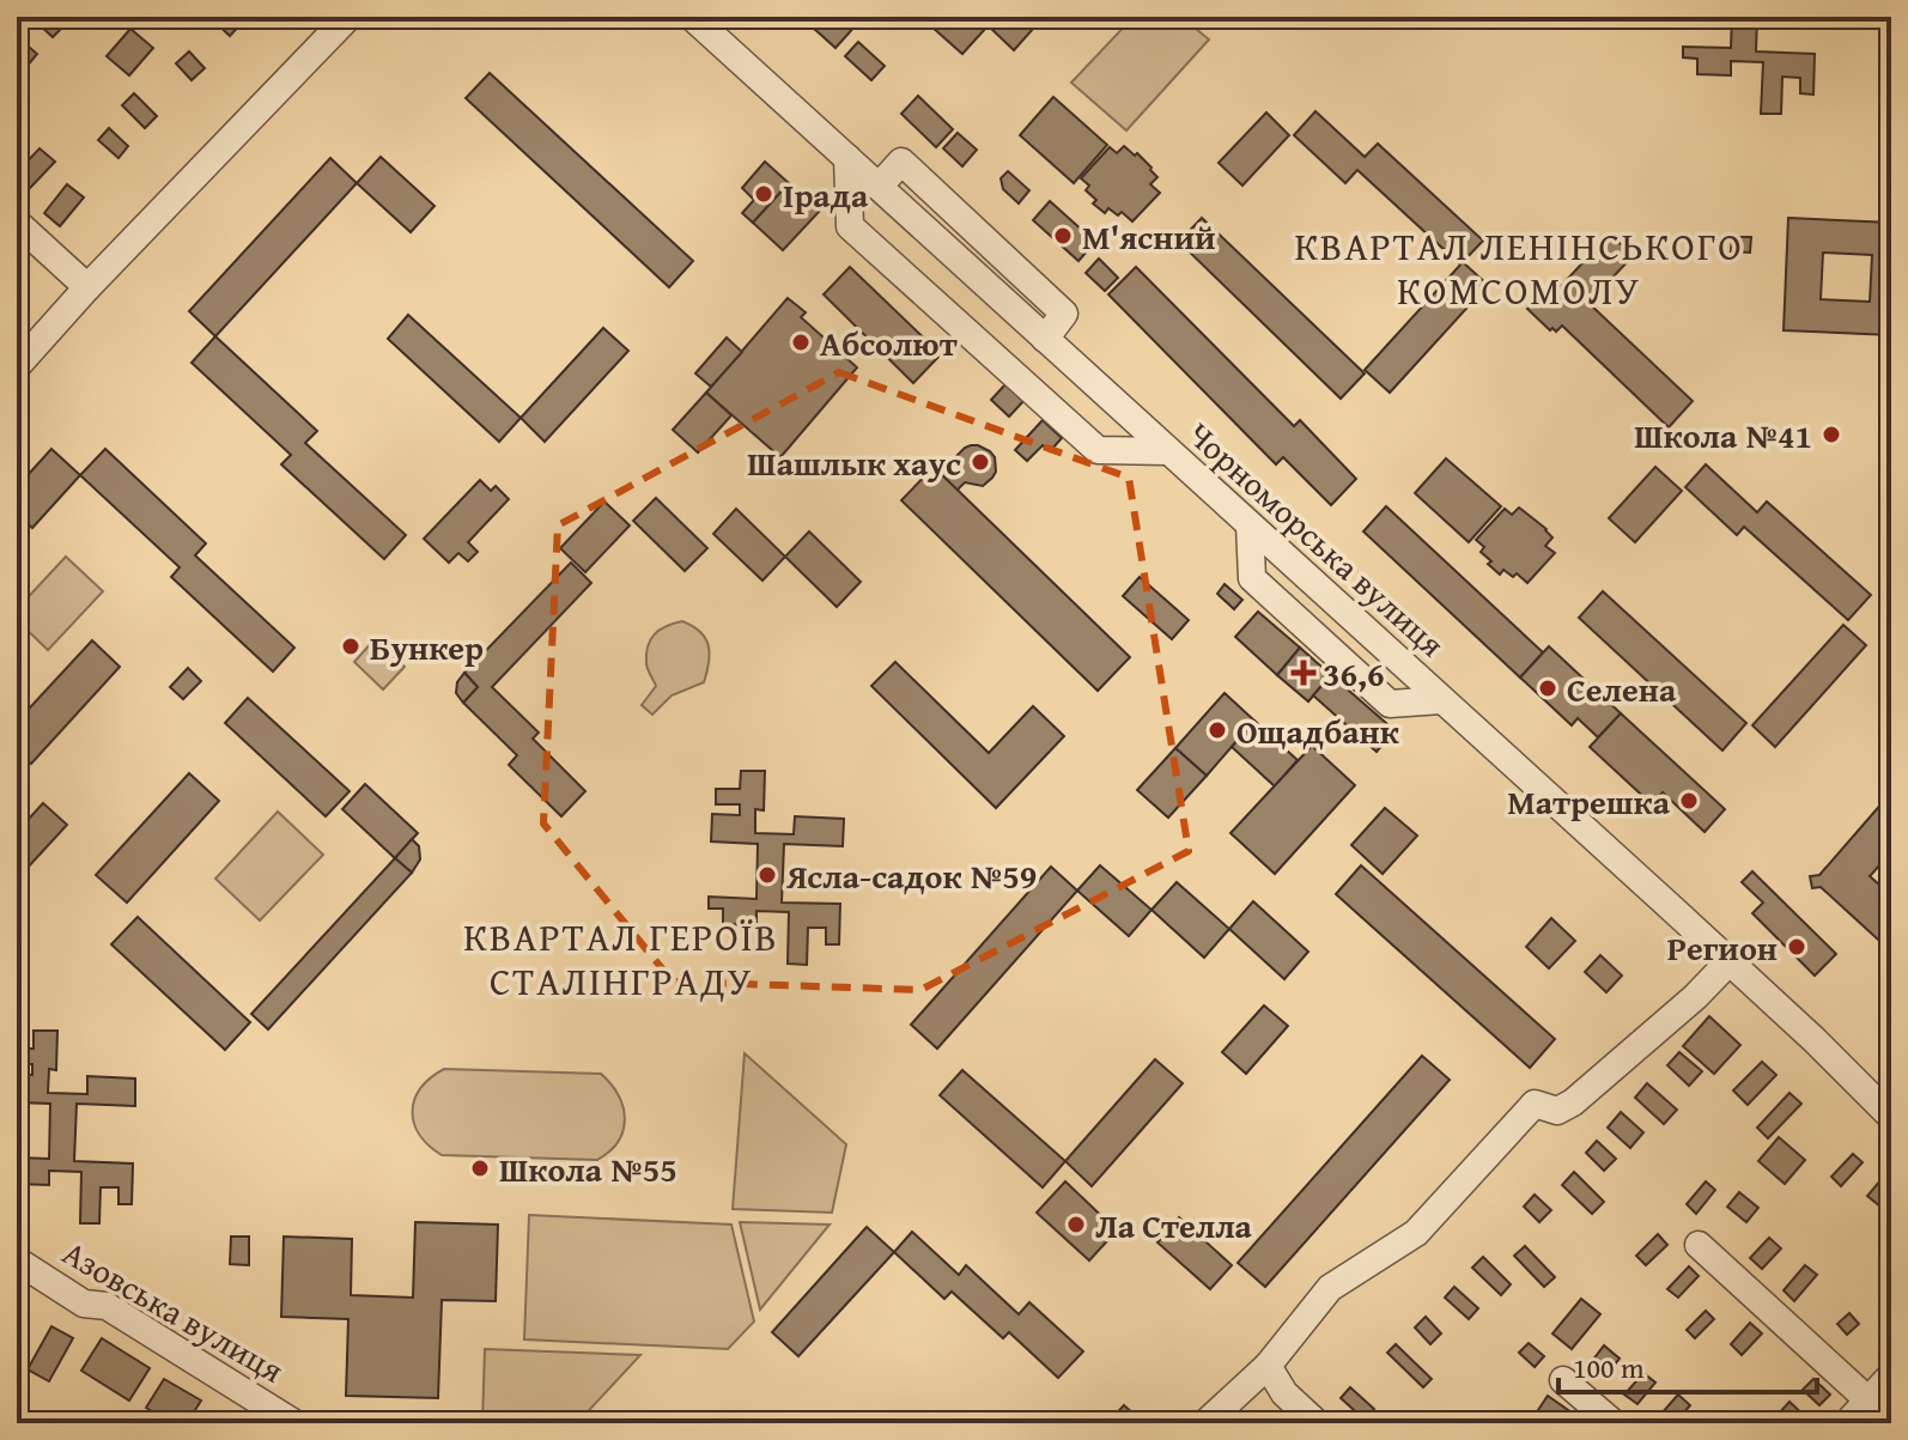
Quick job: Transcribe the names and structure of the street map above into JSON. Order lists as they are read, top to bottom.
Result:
{
  "streets": {
    "street": ["Чорноморська вулиця", "Азовська вулиця"]
  },
  "districts": ["КВАРТАЛ ЛЕНІНСЬКОГО КОМСОМОЛУ", "КВАРТАЛ ГЕРОЇВ СТАЛІНГРАДУ"],
  "places": {
    "other": [
      "Ірада",
      "М'ясний",
      "Абсолют",
      "Школа №41",
      "Шашлык хаус",
      "Бункер",
      "Селена",
      "Ощадбанк",
      "Матрешка",
      "Ясла-садок №59",
      "Регион",
      "Школа №55",
      "Ла Стелла"
    ],
    "health": ["36,6"]
  },
  "scale_bar": "100 m"
}
